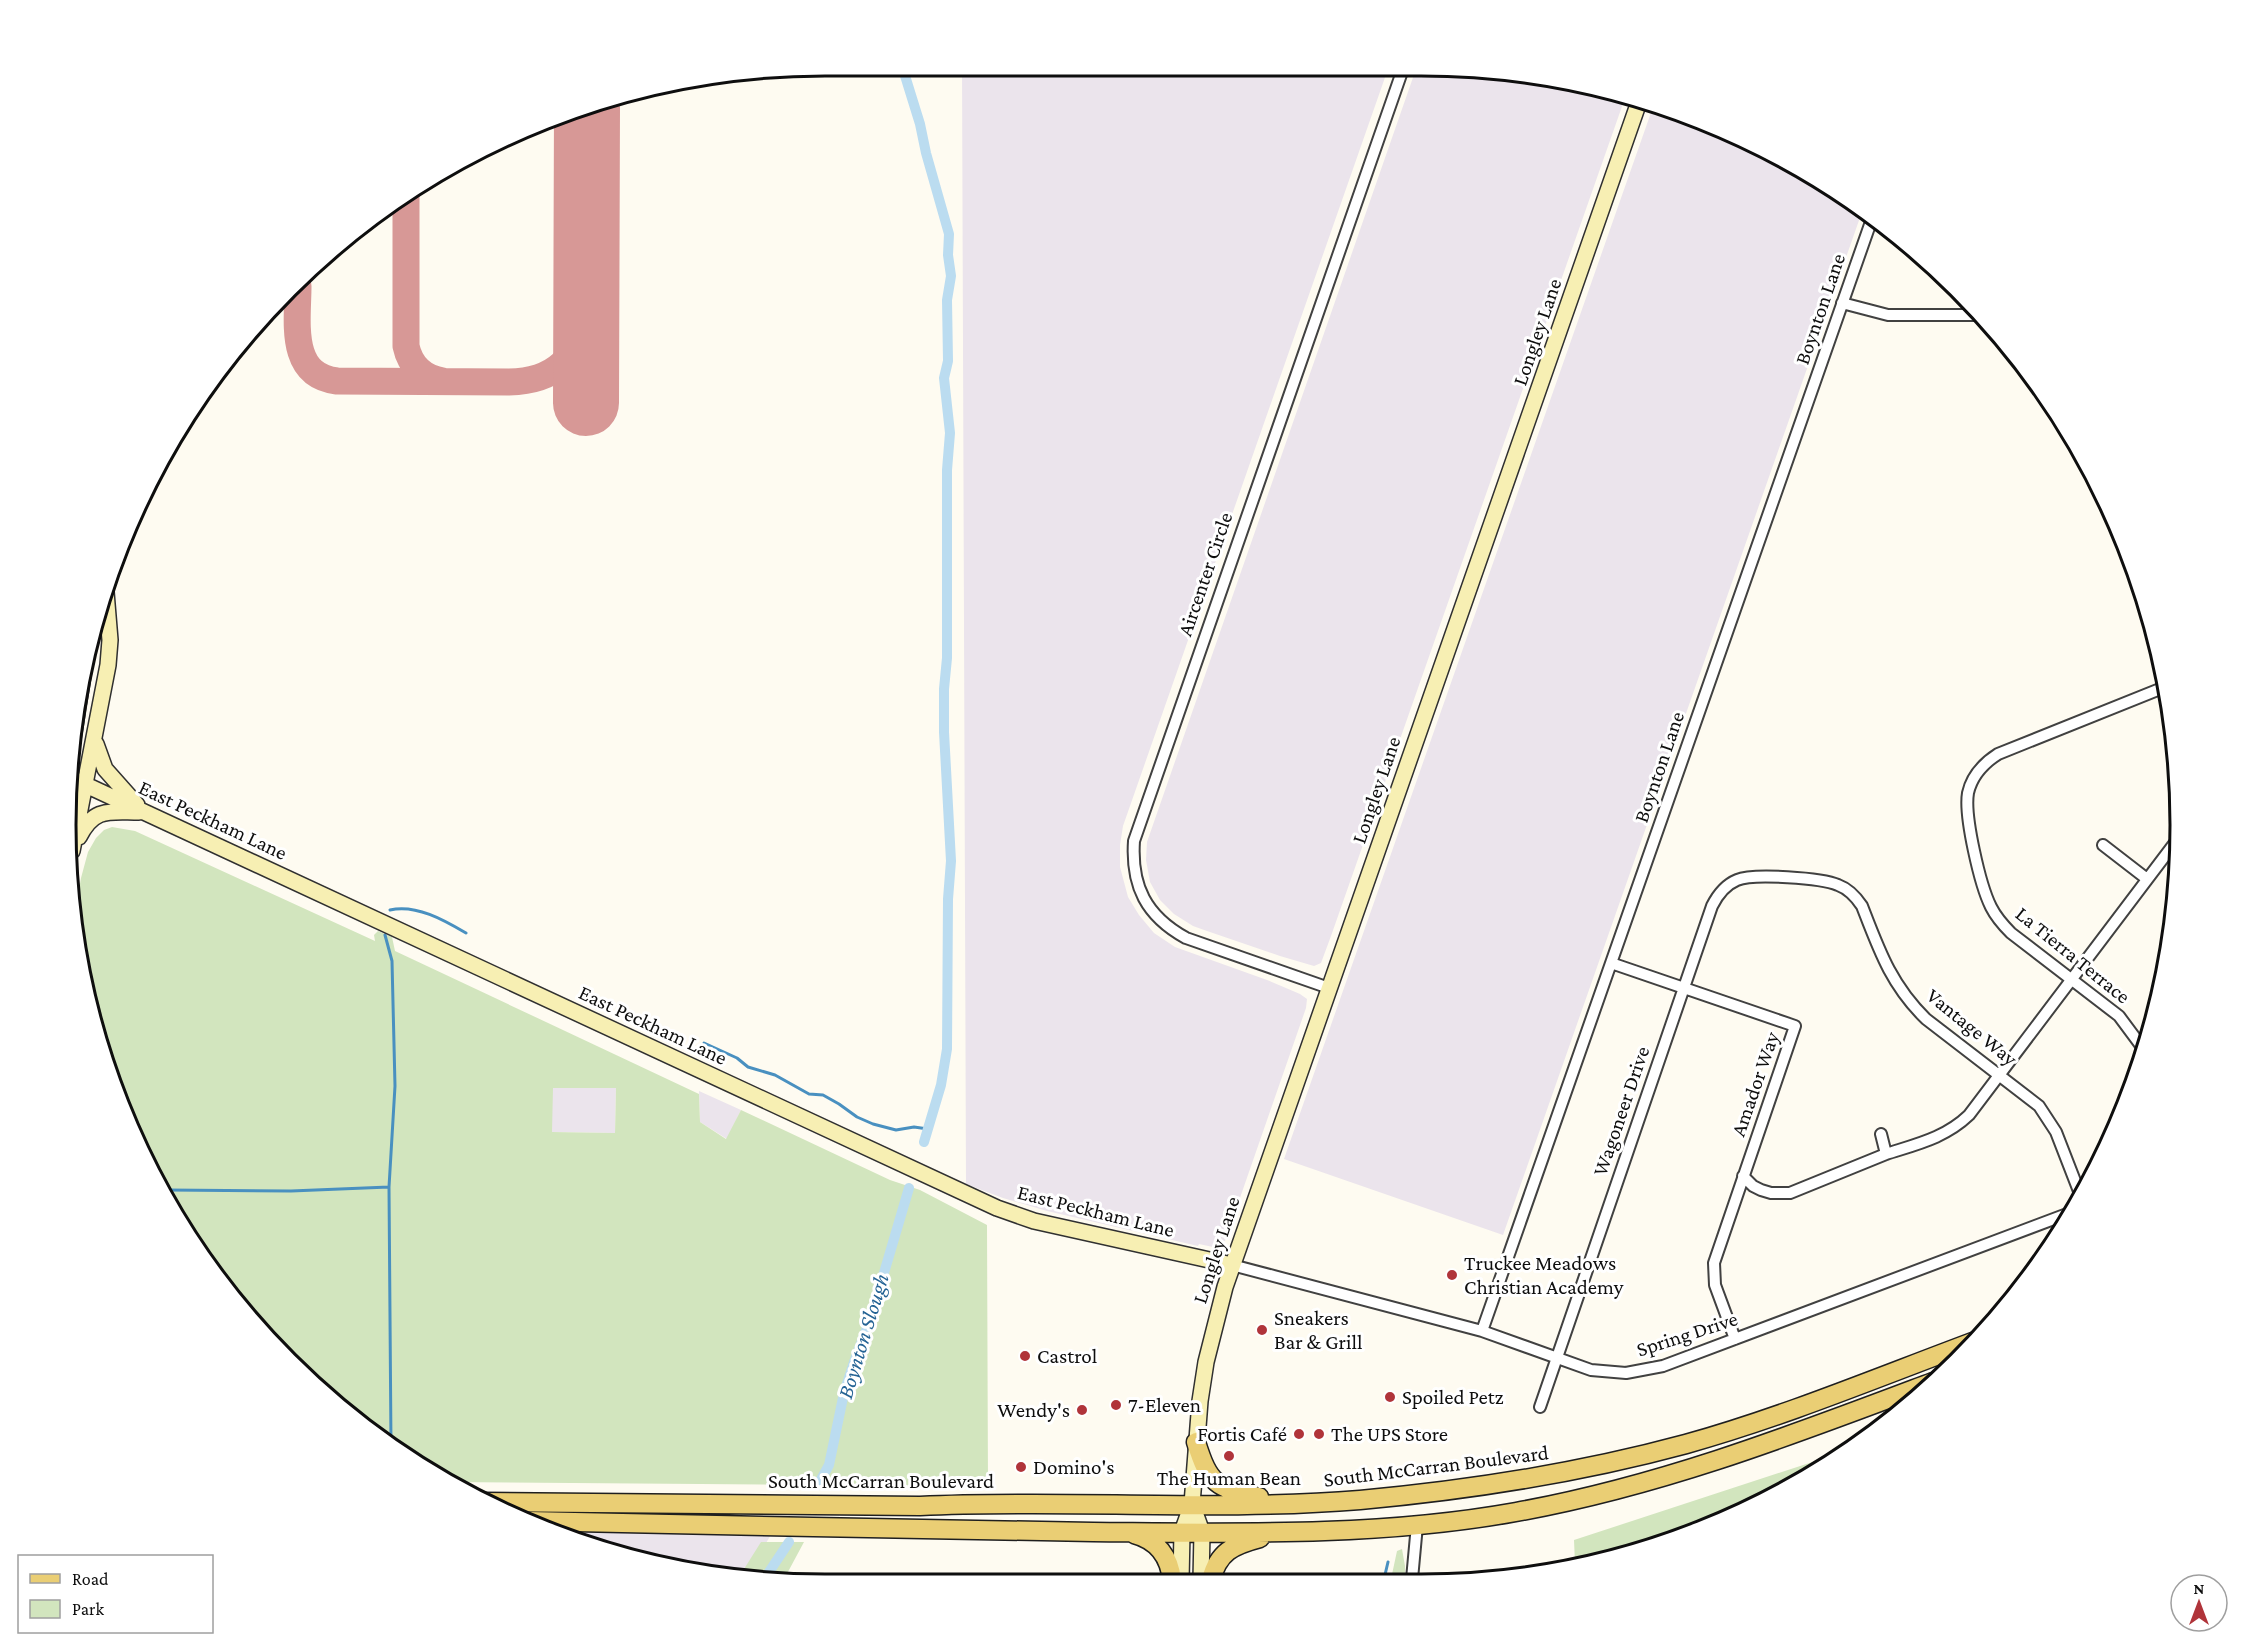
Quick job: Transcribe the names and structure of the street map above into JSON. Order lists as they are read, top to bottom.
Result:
{
  "streets": {
    "main road": ["Longley Lane", "East Peckham Lane", "South McCarran Boulevard"],
    "street": [
      "Boynton Lane",
      "Aircenter Circle",
      "La Tierra Terrace",
      "Vantage Way",
      "Amador Way",
      "Wagoneer Drive",
      "Spring Drive"
    ]
  },
  "crossings": [
    ["Boynton Lane", "Amador Way"],
    ["Boynton Lane", "Spring Drive"],
    ["Longley Lane", "Aircenter Circle"],
    ["Longley Lane", "East Peckham Lane"],
    ["Longley Lane", "Spring Drive"],
    ["Longley Lane", "South McCarran Boulevard"],
    ["East Peckham Lane", "Spring Drive"],
    ["Vantage Way", "Wagoneer Drive"],
    ["Amador Way", "Wagoneer Drive"],
    ["Amador Way", "Spring Drive"],
    ["Wagoneer Drive", "Spring Drive"]
  ],
  "water": ["Boynton Slough"],
  "places": [
    "Truckee Meadows Christian Academy",
    "Sneakers Bar & Grill",
    "Castrol",
    "Spoiled Petz",
    "7-Eleven",
    "Wendy's",
    "Fortis Café",
    "The UPS Store",
    "The Human Bean",
    "Domino's"
  ],
  "legend": ["Road", "Park"],
  "north": "top"
}
